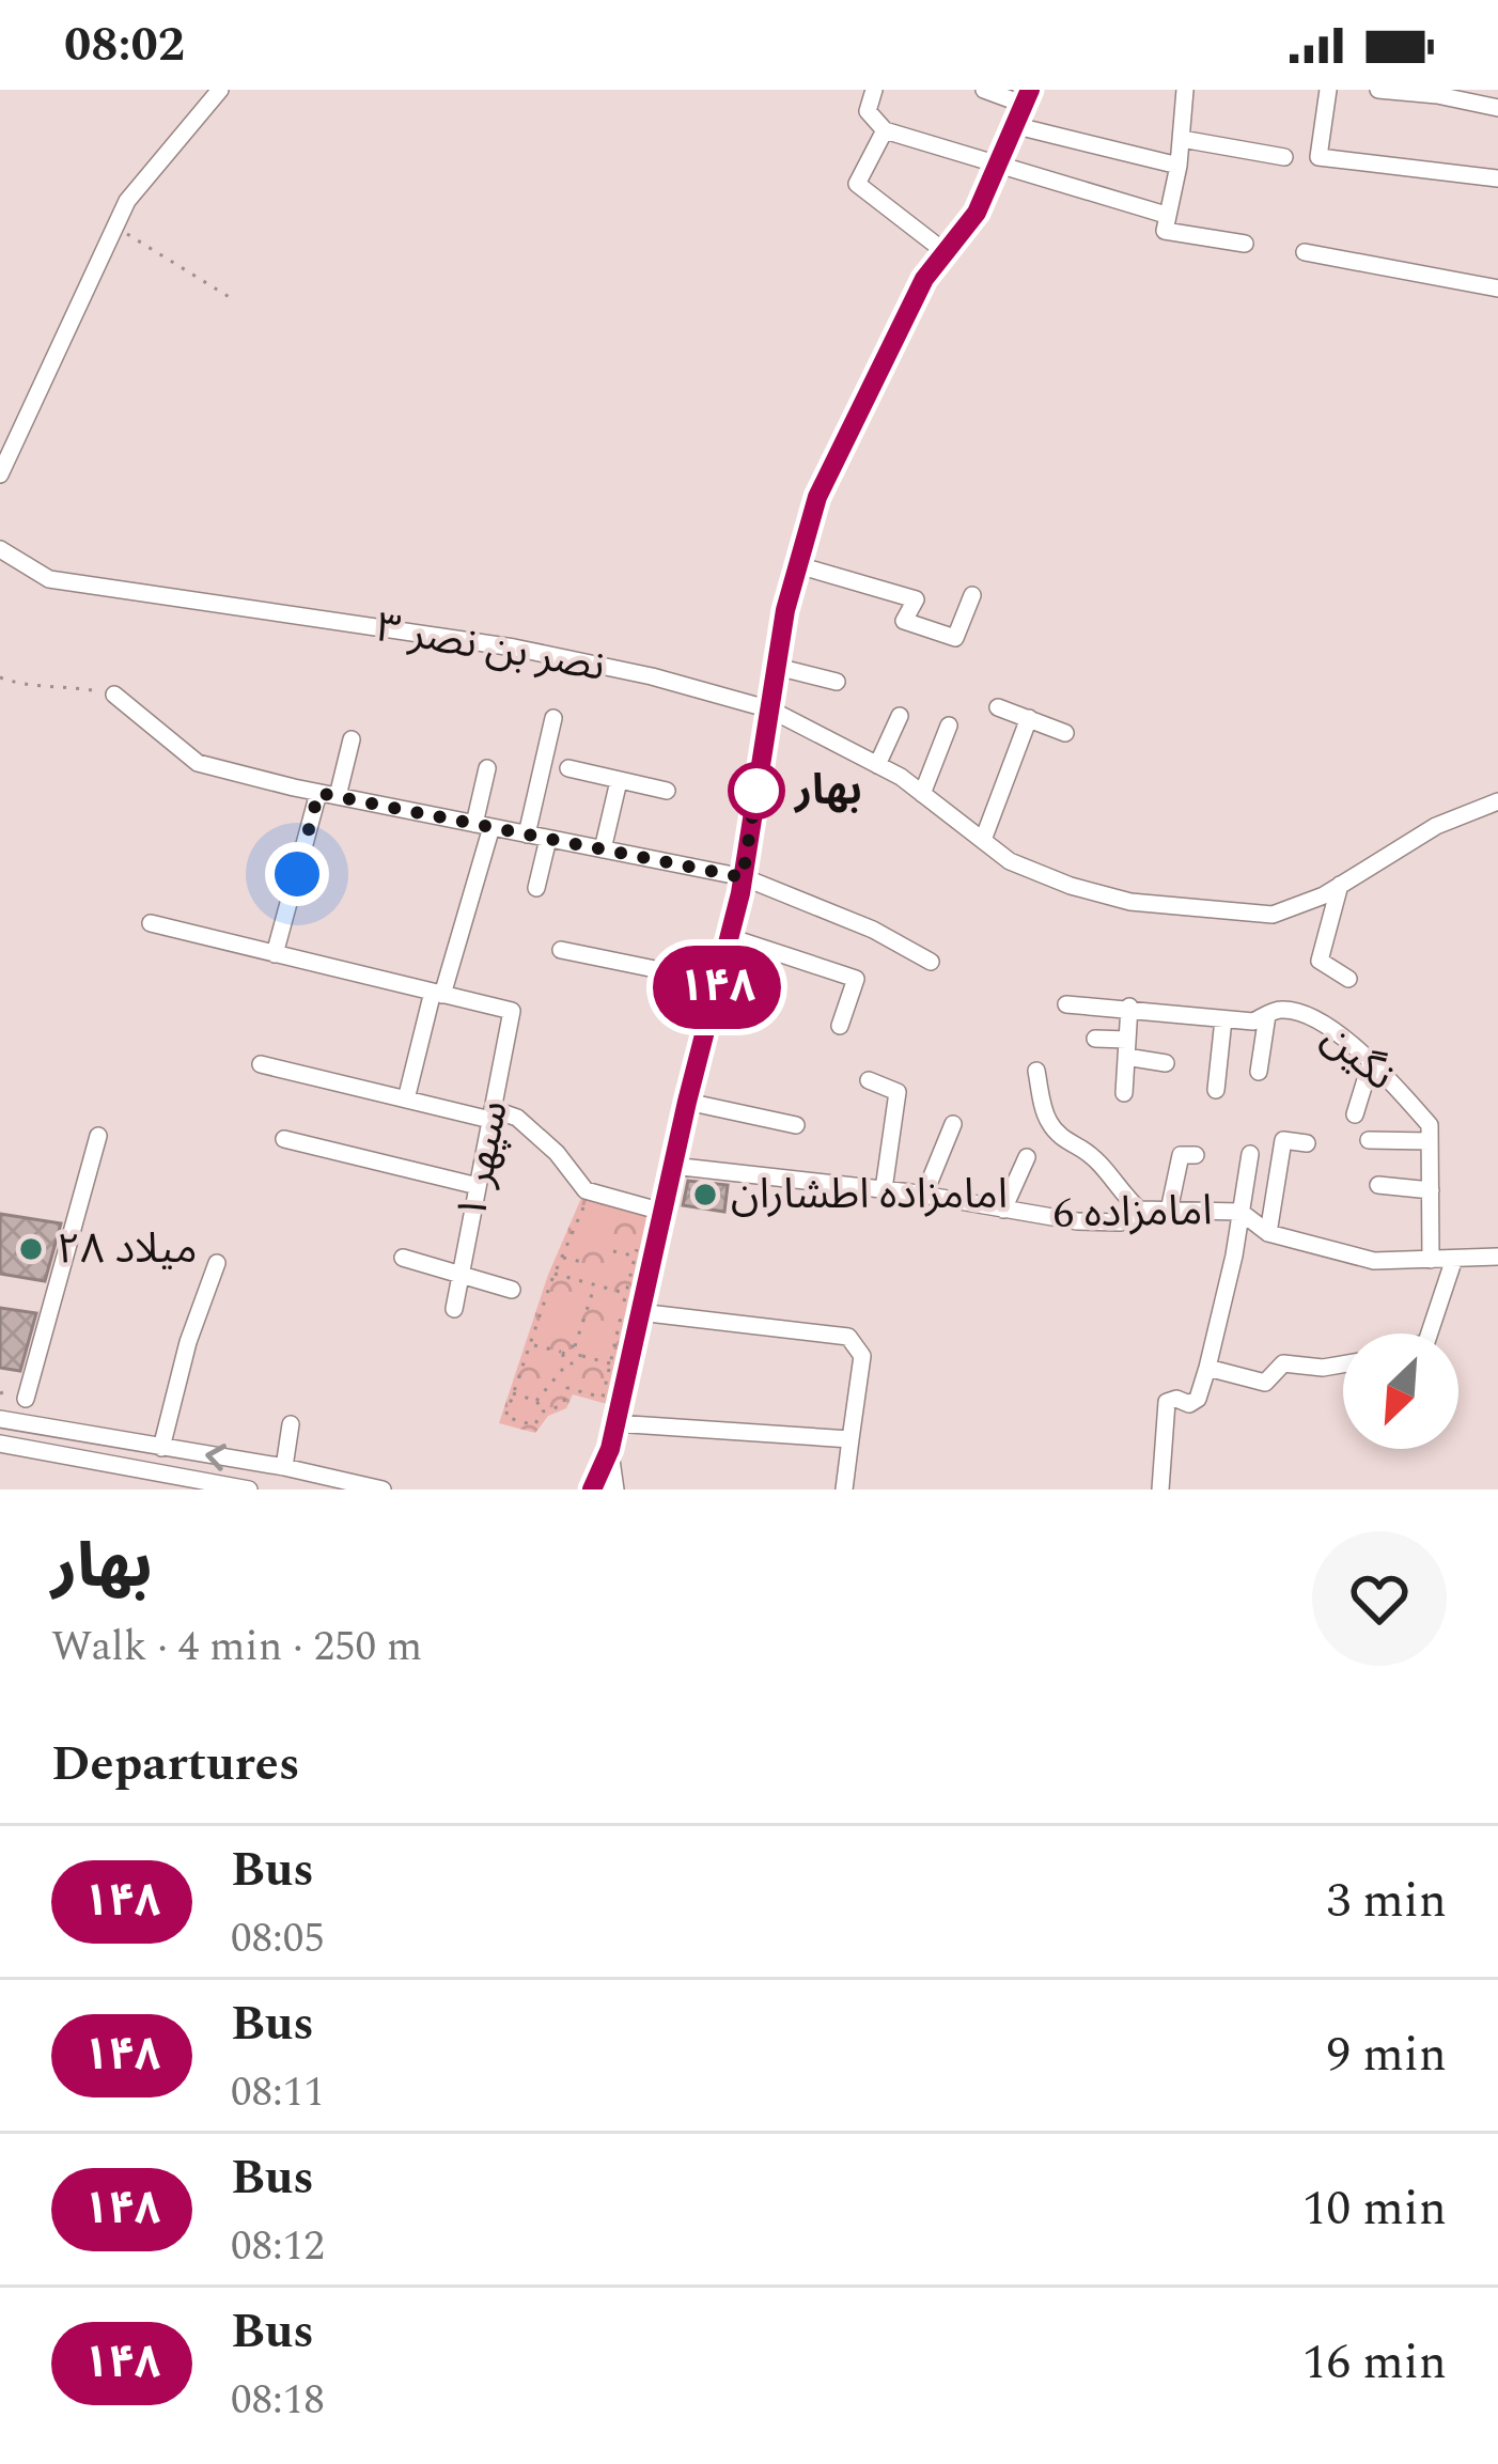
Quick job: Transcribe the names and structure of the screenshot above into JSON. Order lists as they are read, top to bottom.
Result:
{
  "streets": {
    "street": [
      "نصر بن نصر ۳",
      "نگین",
      "سپهر ۱",
      "امامزاده 6"
    ]
  },
  "crossings": [
    ["نگین", "امامزاده 6"]
  ],
  "places": ["بهار", "امامزاده اطشاران", "میلاد ۲۸"],
  "lines": ["bus line ۱۴۸"],
  "north": "bottom left",
  "page": {
    "status": "08:02",
    "on_map": "۱۴۸",
    "heading": [
      ["بهار", "Walk · 4 min · 250 m"],
      "Departures"
    ],
    "list": [
      {
        "mark": "۱۴۸",
        "name": "Bus",
        "note": "08:05",
        "value": "3 min"
      },
      {
        "mark": "۱۴۸",
        "name": "Bus",
        "note": "08:11",
        "value": "9 min"
      },
      {
        "mark": "۱۴۸",
        "name": "Bus",
        "note": "08:12",
        "value": "10 min"
      },
      {
        "mark": "۱۴۸",
        "name": "Bus",
        "note": "08:18",
        "value": "16 min"
      }
    ]
  }
}
